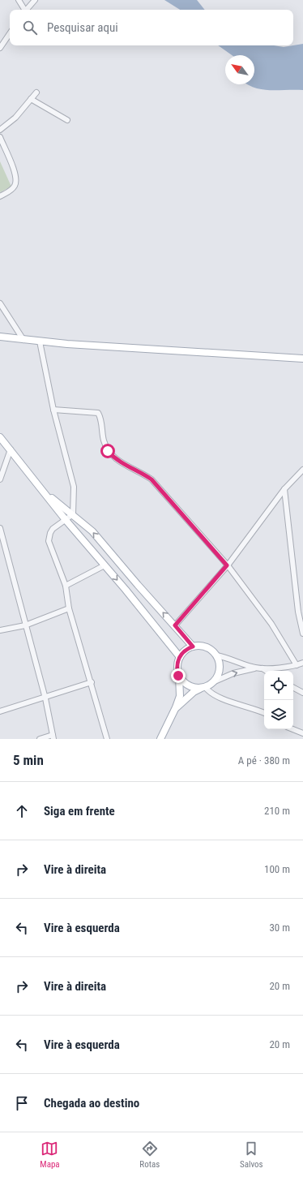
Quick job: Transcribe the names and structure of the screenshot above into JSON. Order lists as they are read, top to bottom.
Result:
{
  "north": "top left",
  "page": {
    "search": "Pesquisar aqui",
    "heading": ["5 min", "A pé · 380 m"],
    "list": [
      ["Siga em frente", "210 m"],
      ["Vire à direita", "100 m"],
      ["Vire à esquerda", "30 m"],
      ["Vire à direita", "20 m"],
      ["Vire à esquerda", "20 m"],
      "Chegada ao destino"
    ],
    "nav": ["Mapa", "Rotas", "Salvos"]
  }
}
